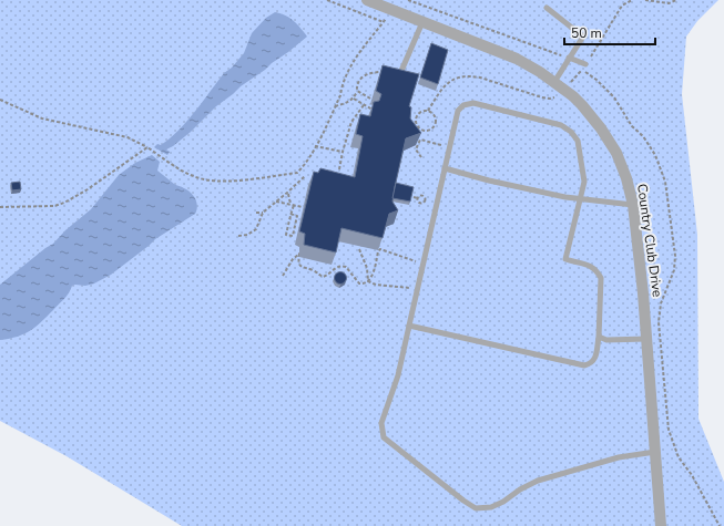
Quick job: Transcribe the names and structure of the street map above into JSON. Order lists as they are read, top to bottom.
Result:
{
  "streets": {
    "street": ["Country Club Drive"]
  },
  "scale_bar": "50 m"
}
